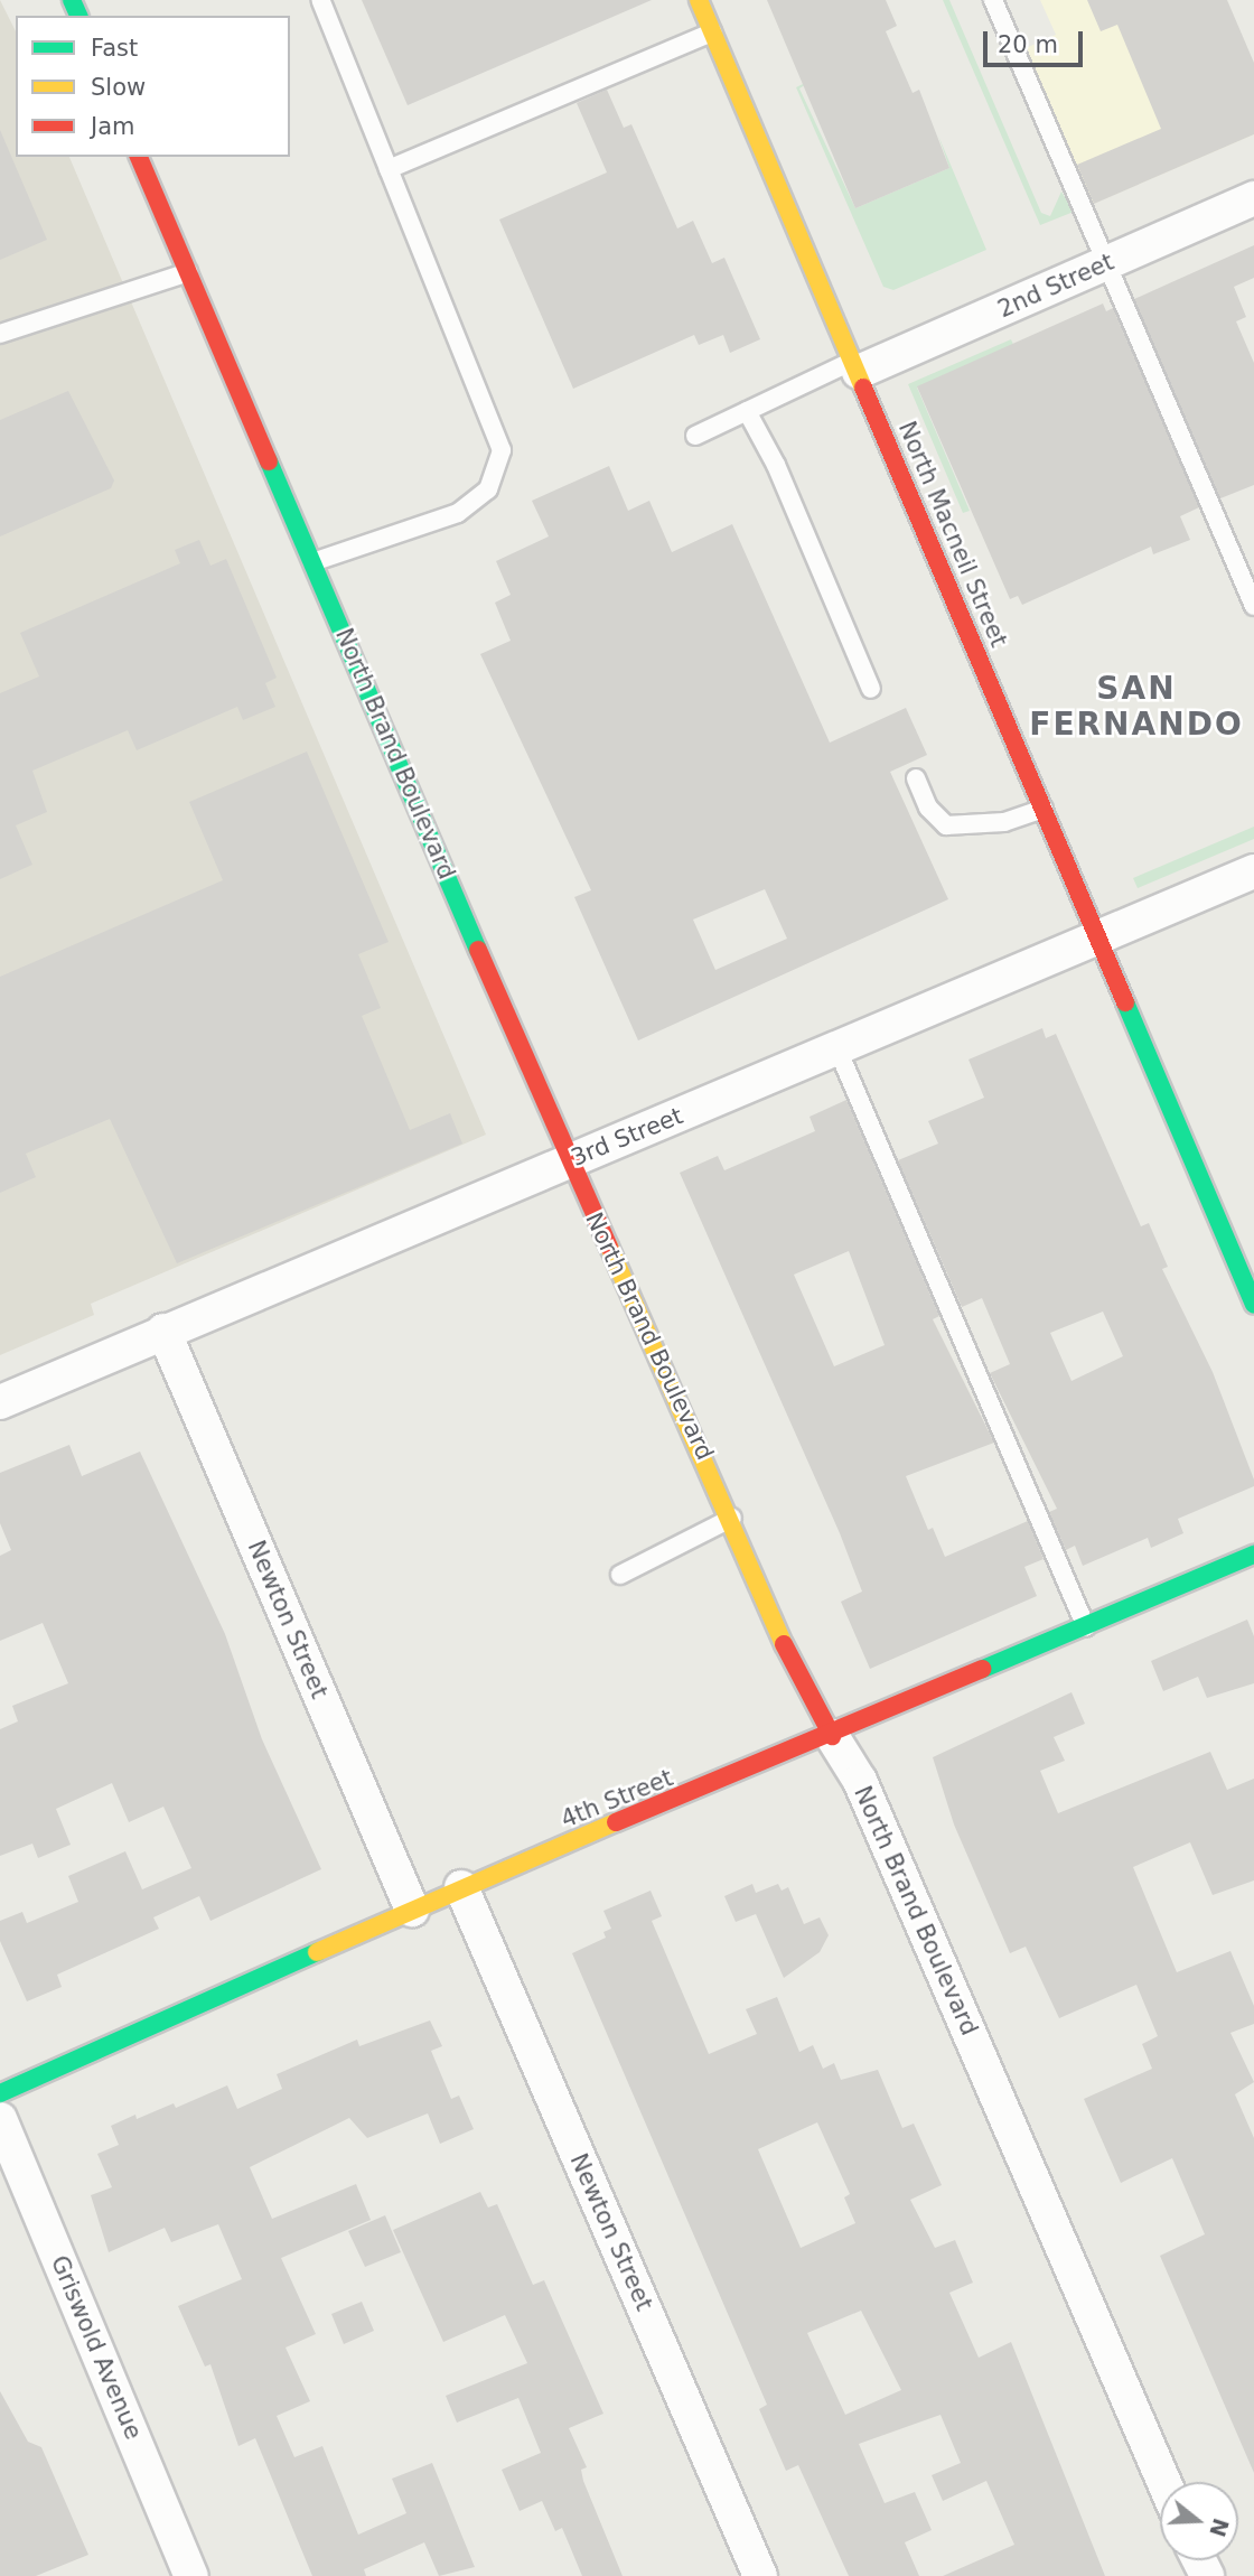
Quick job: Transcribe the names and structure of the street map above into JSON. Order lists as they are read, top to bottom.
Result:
{
  "streets": {
    "street": [
      "2nd Street",
      "North Macneil Street",
      "North Brand Boulevard",
      "3rd Street",
      "Newton Street",
      "4th Street",
      "Griswold Avenue"
    ]
  },
  "crossings": [
    ["2nd Street", "North Macneil Street"],
    ["North Macneil Street", "3rd Street"],
    ["North Brand Boulevard", "3rd Street"],
    ["North Brand Boulevard", "4th Street"],
    ["3rd Street", "Newton Street"],
    ["Newton Street", "4th Street"]
  ],
  "districts": ["SAN FERNANDO"],
  "legend": ["Fast", "Slow", "Jam"],
  "scale_bar": "20 m",
  "north": "right"
}
